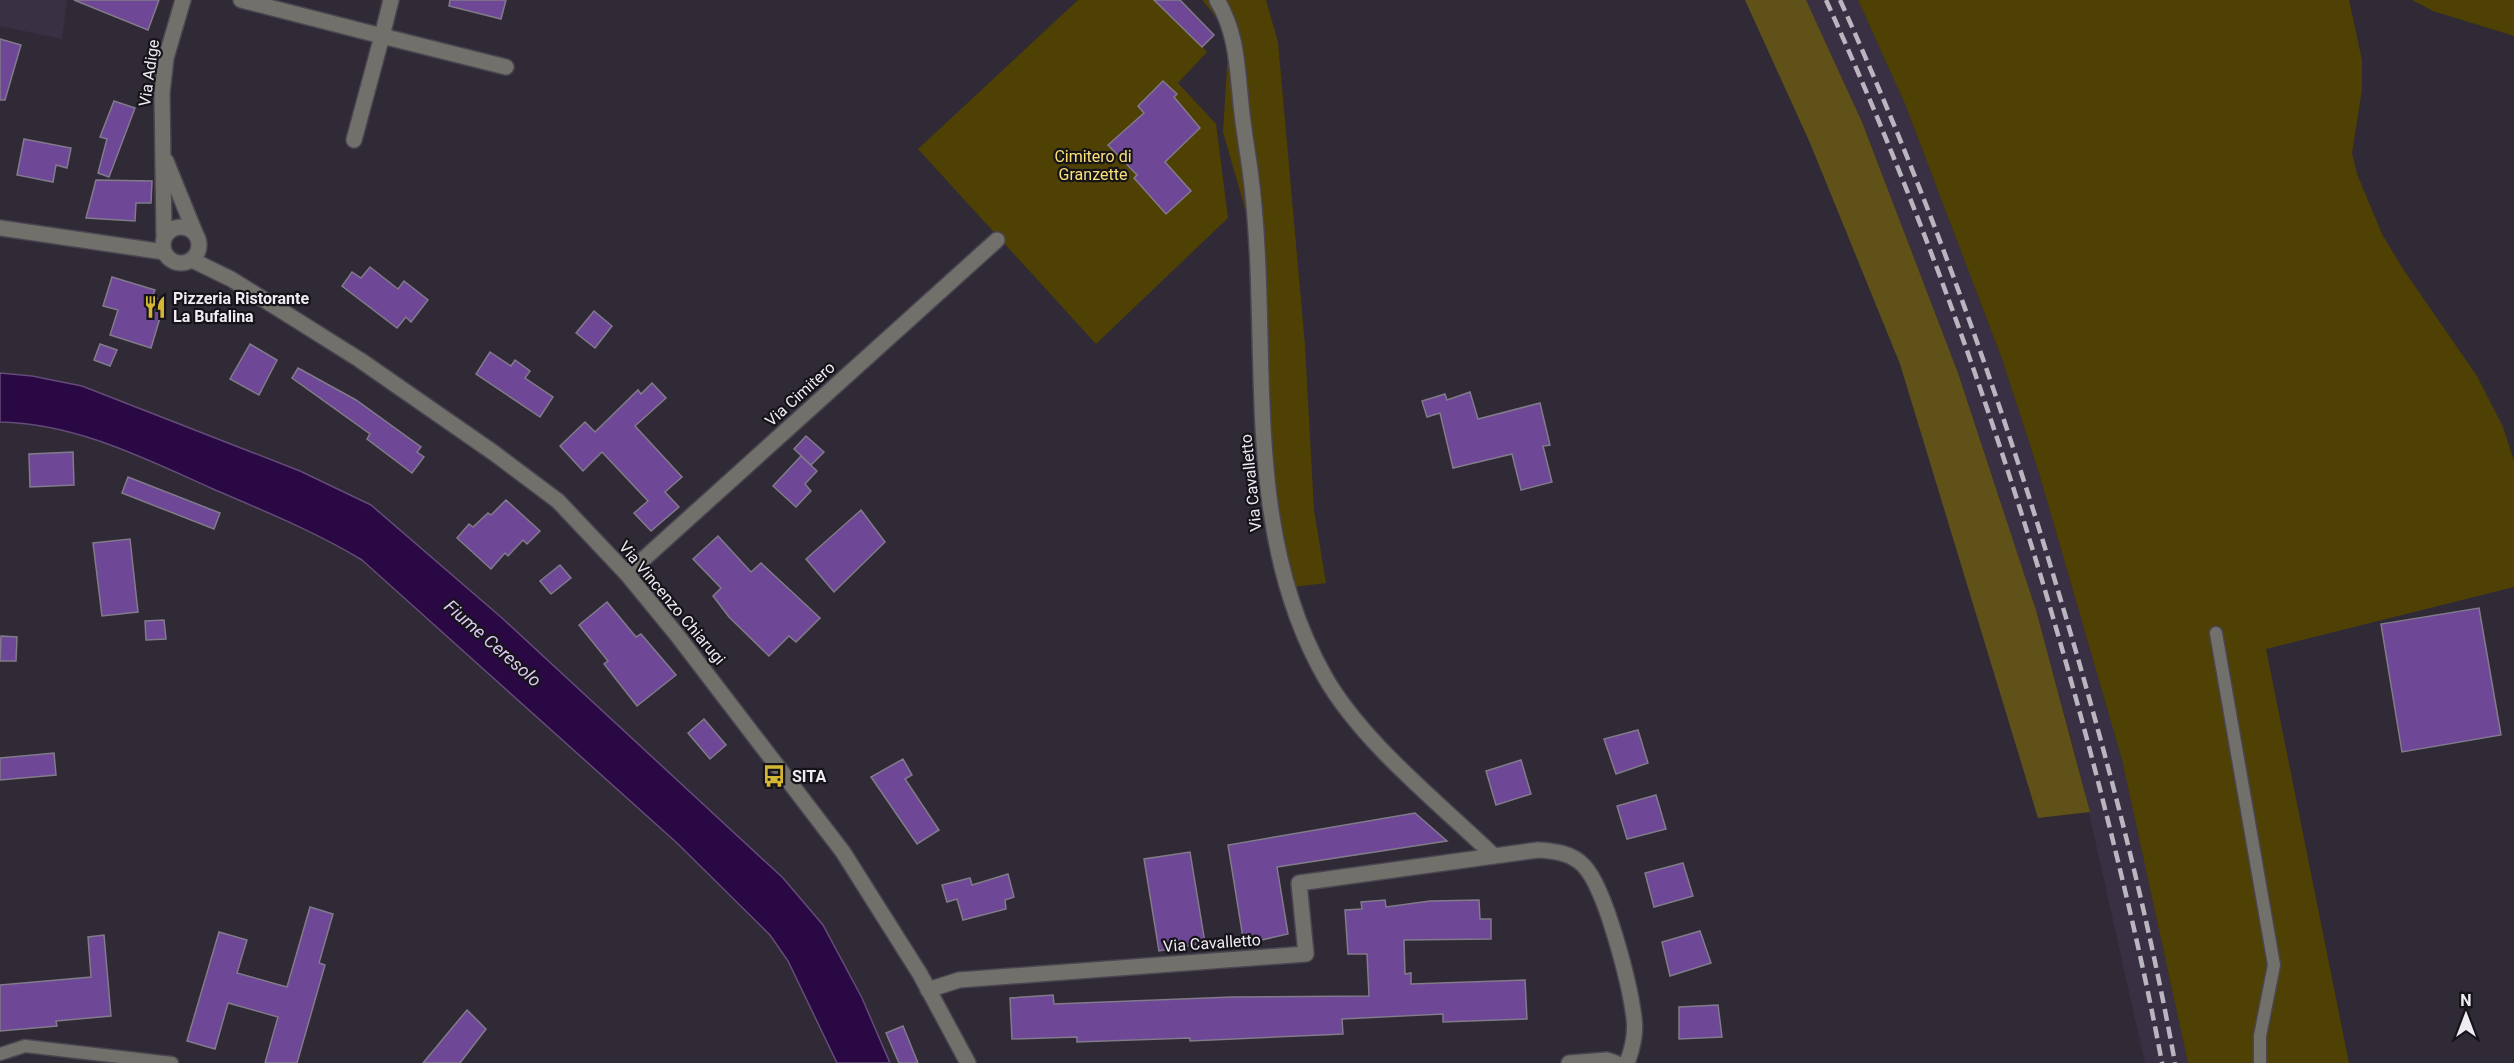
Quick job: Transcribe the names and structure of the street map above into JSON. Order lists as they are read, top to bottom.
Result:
{
  "streets": {
    "street": [
      "Via Adige",
      "Via Cimitero",
      "Via Cavalletto",
      "Via Vincenzo Chiarugi"
    ]
  },
  "crossings": [
    ["Via Adige", "Via Vincenzo Chiarugi"],
    ["Via Cimitero", "Via Vincenzo Chiarugi"],
    ["Via Cavalletto", "Via Vincenzo Chiarugi"]
  ],
  "water": ["Fiume Ceresolo"],
  "parks": ["Cimitero di Granzette"],
  "places": {
    "restaurant": ["Pizzeria Ristorante La Bufalina"],
    "bus stop": ["SITA"]
  },
  "north": "top"
}
